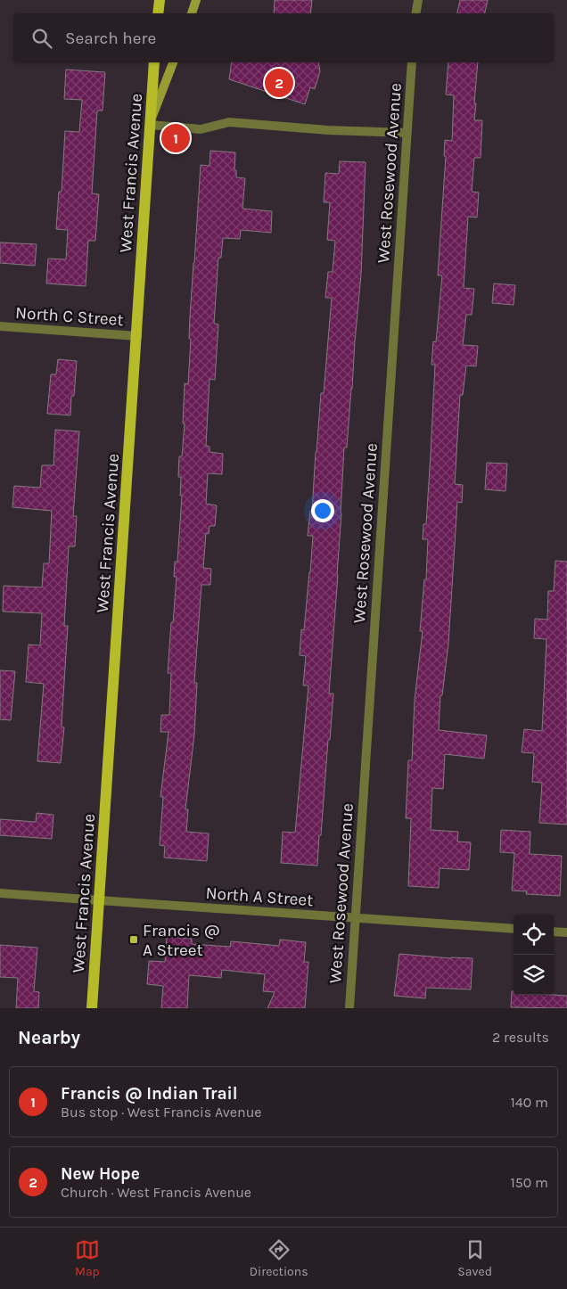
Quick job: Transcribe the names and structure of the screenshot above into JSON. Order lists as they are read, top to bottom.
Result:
{
  "streets": {
    "main road": ["West Francis Avenue"],
    "street": ["West Rosewood Avenue", "North C Street", "North A Street"]
  },
  "crossings": [
    ["West Francis Avenue", "North C Street"],
    ["West Francis Avenue", "North A Street"],
    ["West Rosewood Avenue", "North A Street"]
  ],
  "places": {
    "transit": ["Francis @ A Street"]
  },
  "page": {
    "search": "Search here",
    "pins": ["2", "1"],
    "heading": ["Nearby", "2 results"],
    "list": [
      {
        "mark": "1",
        "name": "Francis @ Indian Trail",
        "note": "Bus stop · West Francis Avenue",
        "value": "140 m"
      },
      {
        "mark": "2",
        "name": "New Hope",
        "note": "Church · West Francis Avenue",
        "value": "150 m"
      }
    ],
    "nav": ["Map", "Directions", "Saved"]
  }
}
